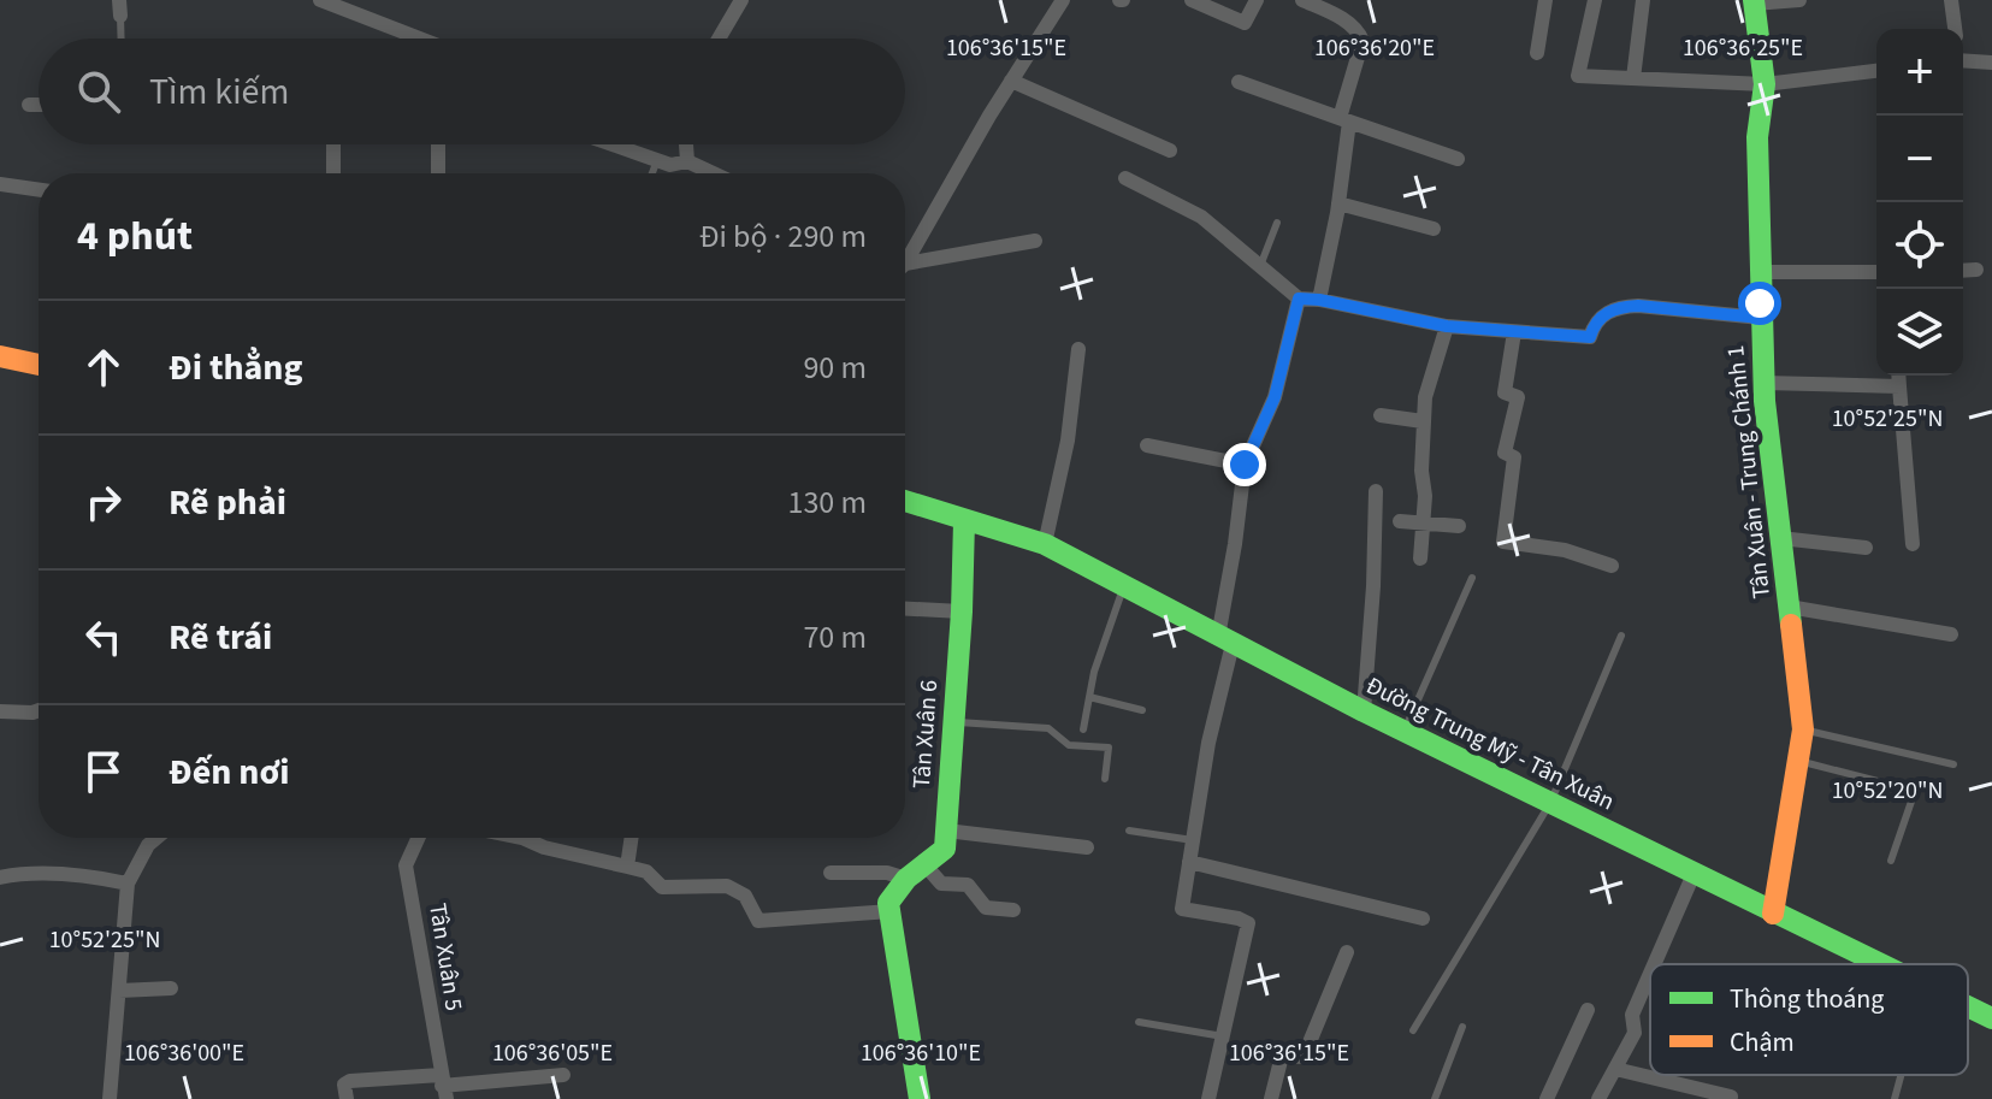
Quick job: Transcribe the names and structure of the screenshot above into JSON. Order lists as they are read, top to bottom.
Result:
{
  "streets": {
    "street": [
      "Tân Xuân - Trung Chánh 1",
      "Tân Xuân 6",
      "Đường Trung Mỹ - Tân Xuân",
      "Tân Xuân 5"
    ]
  },
  "crossings": [
    ["Tân Xuân - Trung Chánh 1", "Đường Trung Mỹ - Tân Xuân"],
    ["Tân Xuân 6", "Đường Trung Mỹ - Tân Xuân"]
  ],
  "legend": ["Thông thoáng", "Chậm"],
  "page": {
    "map_buttons": ["+", "−"],
    "search": "Tìm kiếm",
    "heading": ["4 phút", "Đi bộ · 290 m"],
    "list": [
      ["Đi thẳng", "90 m"],
      ["Rẽ phải", "130 m"],
      ["Rẽ trái", "70 m"],
      "Đến nơi"
    ]
  },
  "coordinates": [
    "106°36'15\"E",
    "106°36'20\"E",
    "106°36'25\"E",
    "10°52'25\"N",
    "10°52'20\"N",
    "106°36'00\"E",
    "106°36'05\"E",
    "106°36'10\"E"
  ]
}
